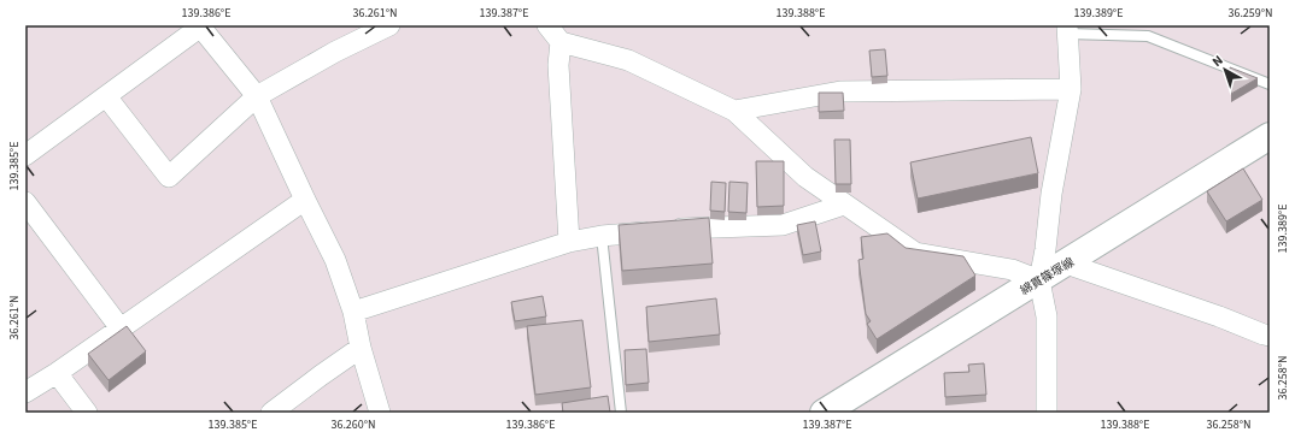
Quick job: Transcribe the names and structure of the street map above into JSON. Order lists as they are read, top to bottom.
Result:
{
  "streets": {
    "main road": ["綿貫篠塚線"]
  },
  "north": "top left",
  "coordinates": [
    "139.386°E",
    "36.261°N",
    "139.387°E",
    "139.388°E",
    "139.389°E",
    "36.259°N",
    "139.385°E",
    "36.258°N",
    "36.260°N"
  ]
}
